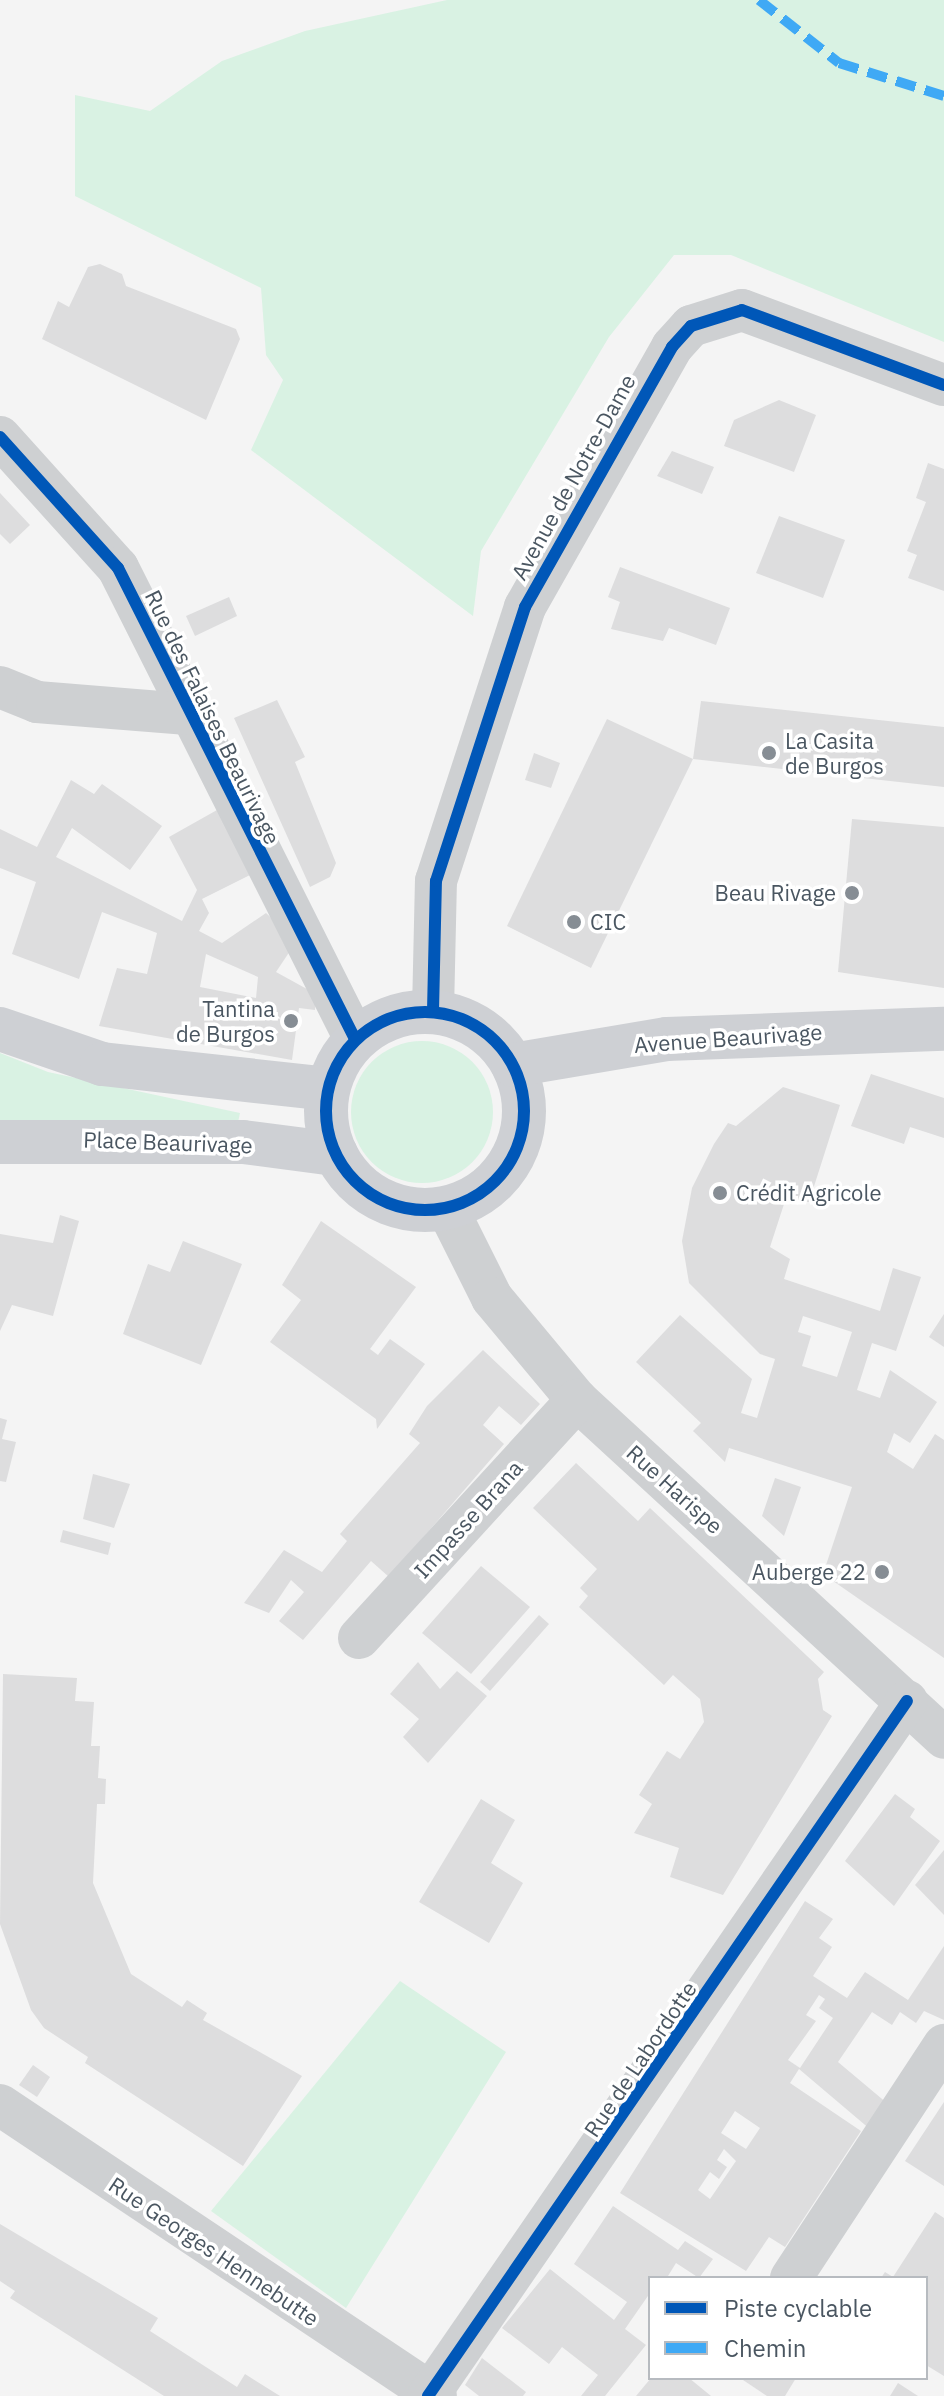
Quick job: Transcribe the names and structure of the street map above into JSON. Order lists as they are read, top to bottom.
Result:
{
  "streets": {
    "main road": ["Avenue Beaurivage", "Place Beaurivage"],
    "street": [
      "Avenue de Notre-Dame",
      "Rue des Falaises Beaurivage",
      "Rue Harispe",
      "Impasse Brana",
      "Rue de Labordotte",
      "Rue Georges Hennebutte"
    ]
  },
  "crossings": [
    ["Avenue de Notre-Dame", "Rue des Falaises Beaurivage"],
    ["Avenue de Notre-Dame", "Avenue Beaurivage"],
    ["Avenue de Notre-Dame", "Place Beaurivage"],
    ["Avenue de Notre-Dame", "Rue Harispe"],
    ["Rue des Falaises Beaurivage", "Avenue Beaurivage"],
    ["Rue des Falaises Beaurivage", "Place Beaurivage"],
    ["Rue des Falaises Beaurivage", "Rue Harispe"],
    ["Avenue Beaurivage", "Place Beaurivage"],
    ["Avenue Beaurivage", "Rue Harispe"],
    ["Place Beaurivage", "Rue Harispe"],
    ["Rue Harispe", "Impasse Brana"],
    ["Rue Harispe", "Rue de Labordotte"],
    ["Rue de Labordotte", "Rue Georges Hennebutte"]
  ],
  "places": [
    "La Casita de Burgos",
    "Beau Rivage",
    "CIC",
    "Tantina de Burgos",
    "Crédit Agricole",
    "Auberge 22"
  ],
  "legend": ["Piste cyclable", "Chemin"]
}
